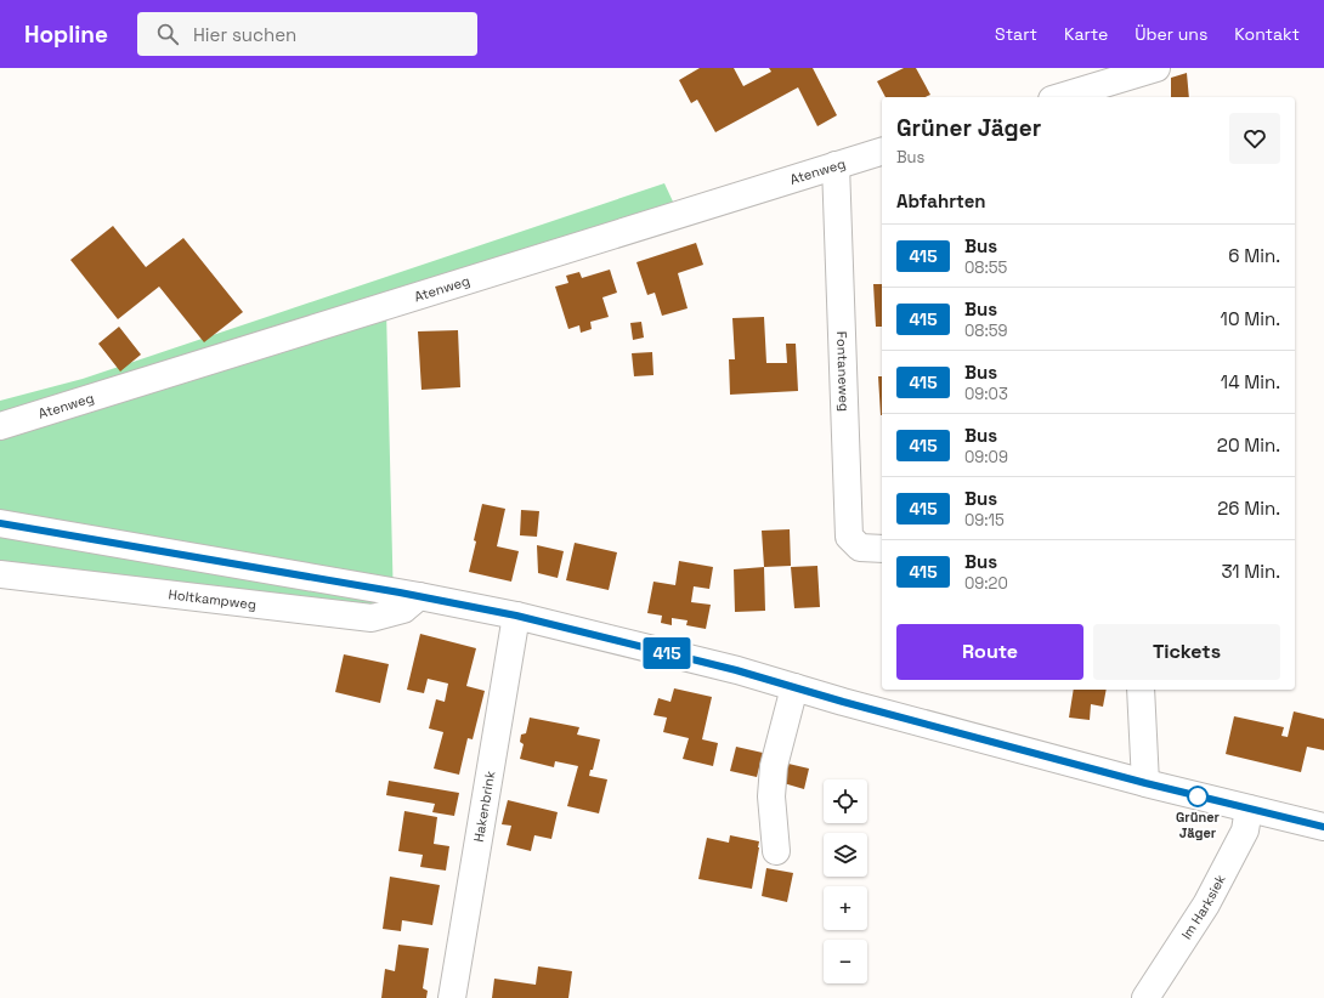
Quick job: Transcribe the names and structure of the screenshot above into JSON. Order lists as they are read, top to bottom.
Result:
{
  "streets": {
    "street": [
      "Atenweg",
      "Fontaneweg",
      "Holtkampweg",
      "Hakenbrink",
      "Im Harksiek"
    ]
  },
  "crossings": [
    ["Atenweg", "Fontaneweg"]
  ],
  "places": ["Grüner Jäger"],
  "lines": ["bus line 415"],
  "page": {
    "header": "Hopline",
    "search": "Hier suchen",
    "nav": [
      "Start",
      "Karte",
      "Über uns",
      "Kontakt"
    ],
    "on_map": "415",
    "heading": [
      ["Grüner Jäger", "Bus"],
      "Abfahrten"
    ],
    "list": [
      {
        "mark": "415",
        "name": "Bus",
        "note": "08:55",
        "value": "6 Min."
      },
      {
        "mark": "415",
        "name": "Bus",
        "note": "08:59",
        "value": "10 Min."
      },
      {
        "mark": "415",
        "name": "Bus",
        "note": "09:03",
        "value": "14 Min."
      },
      {
        "mark": "415",
        "name": "Bus",
        "note": "09:09",
        "value": "20 Min."
      },
      {
        "mark": "415",
        "name": "Bus",
        "note": "09:15",
        "value": "26 Min."
      },
      {
        "mark": "415",
        "name": "Bus",
        "note": "09:20",
        "value": "31 Min."
      }
    ],
    "buttons": ["Route", "Tickets"],
    "map_buttons": ["+", "−"]
  }
}
